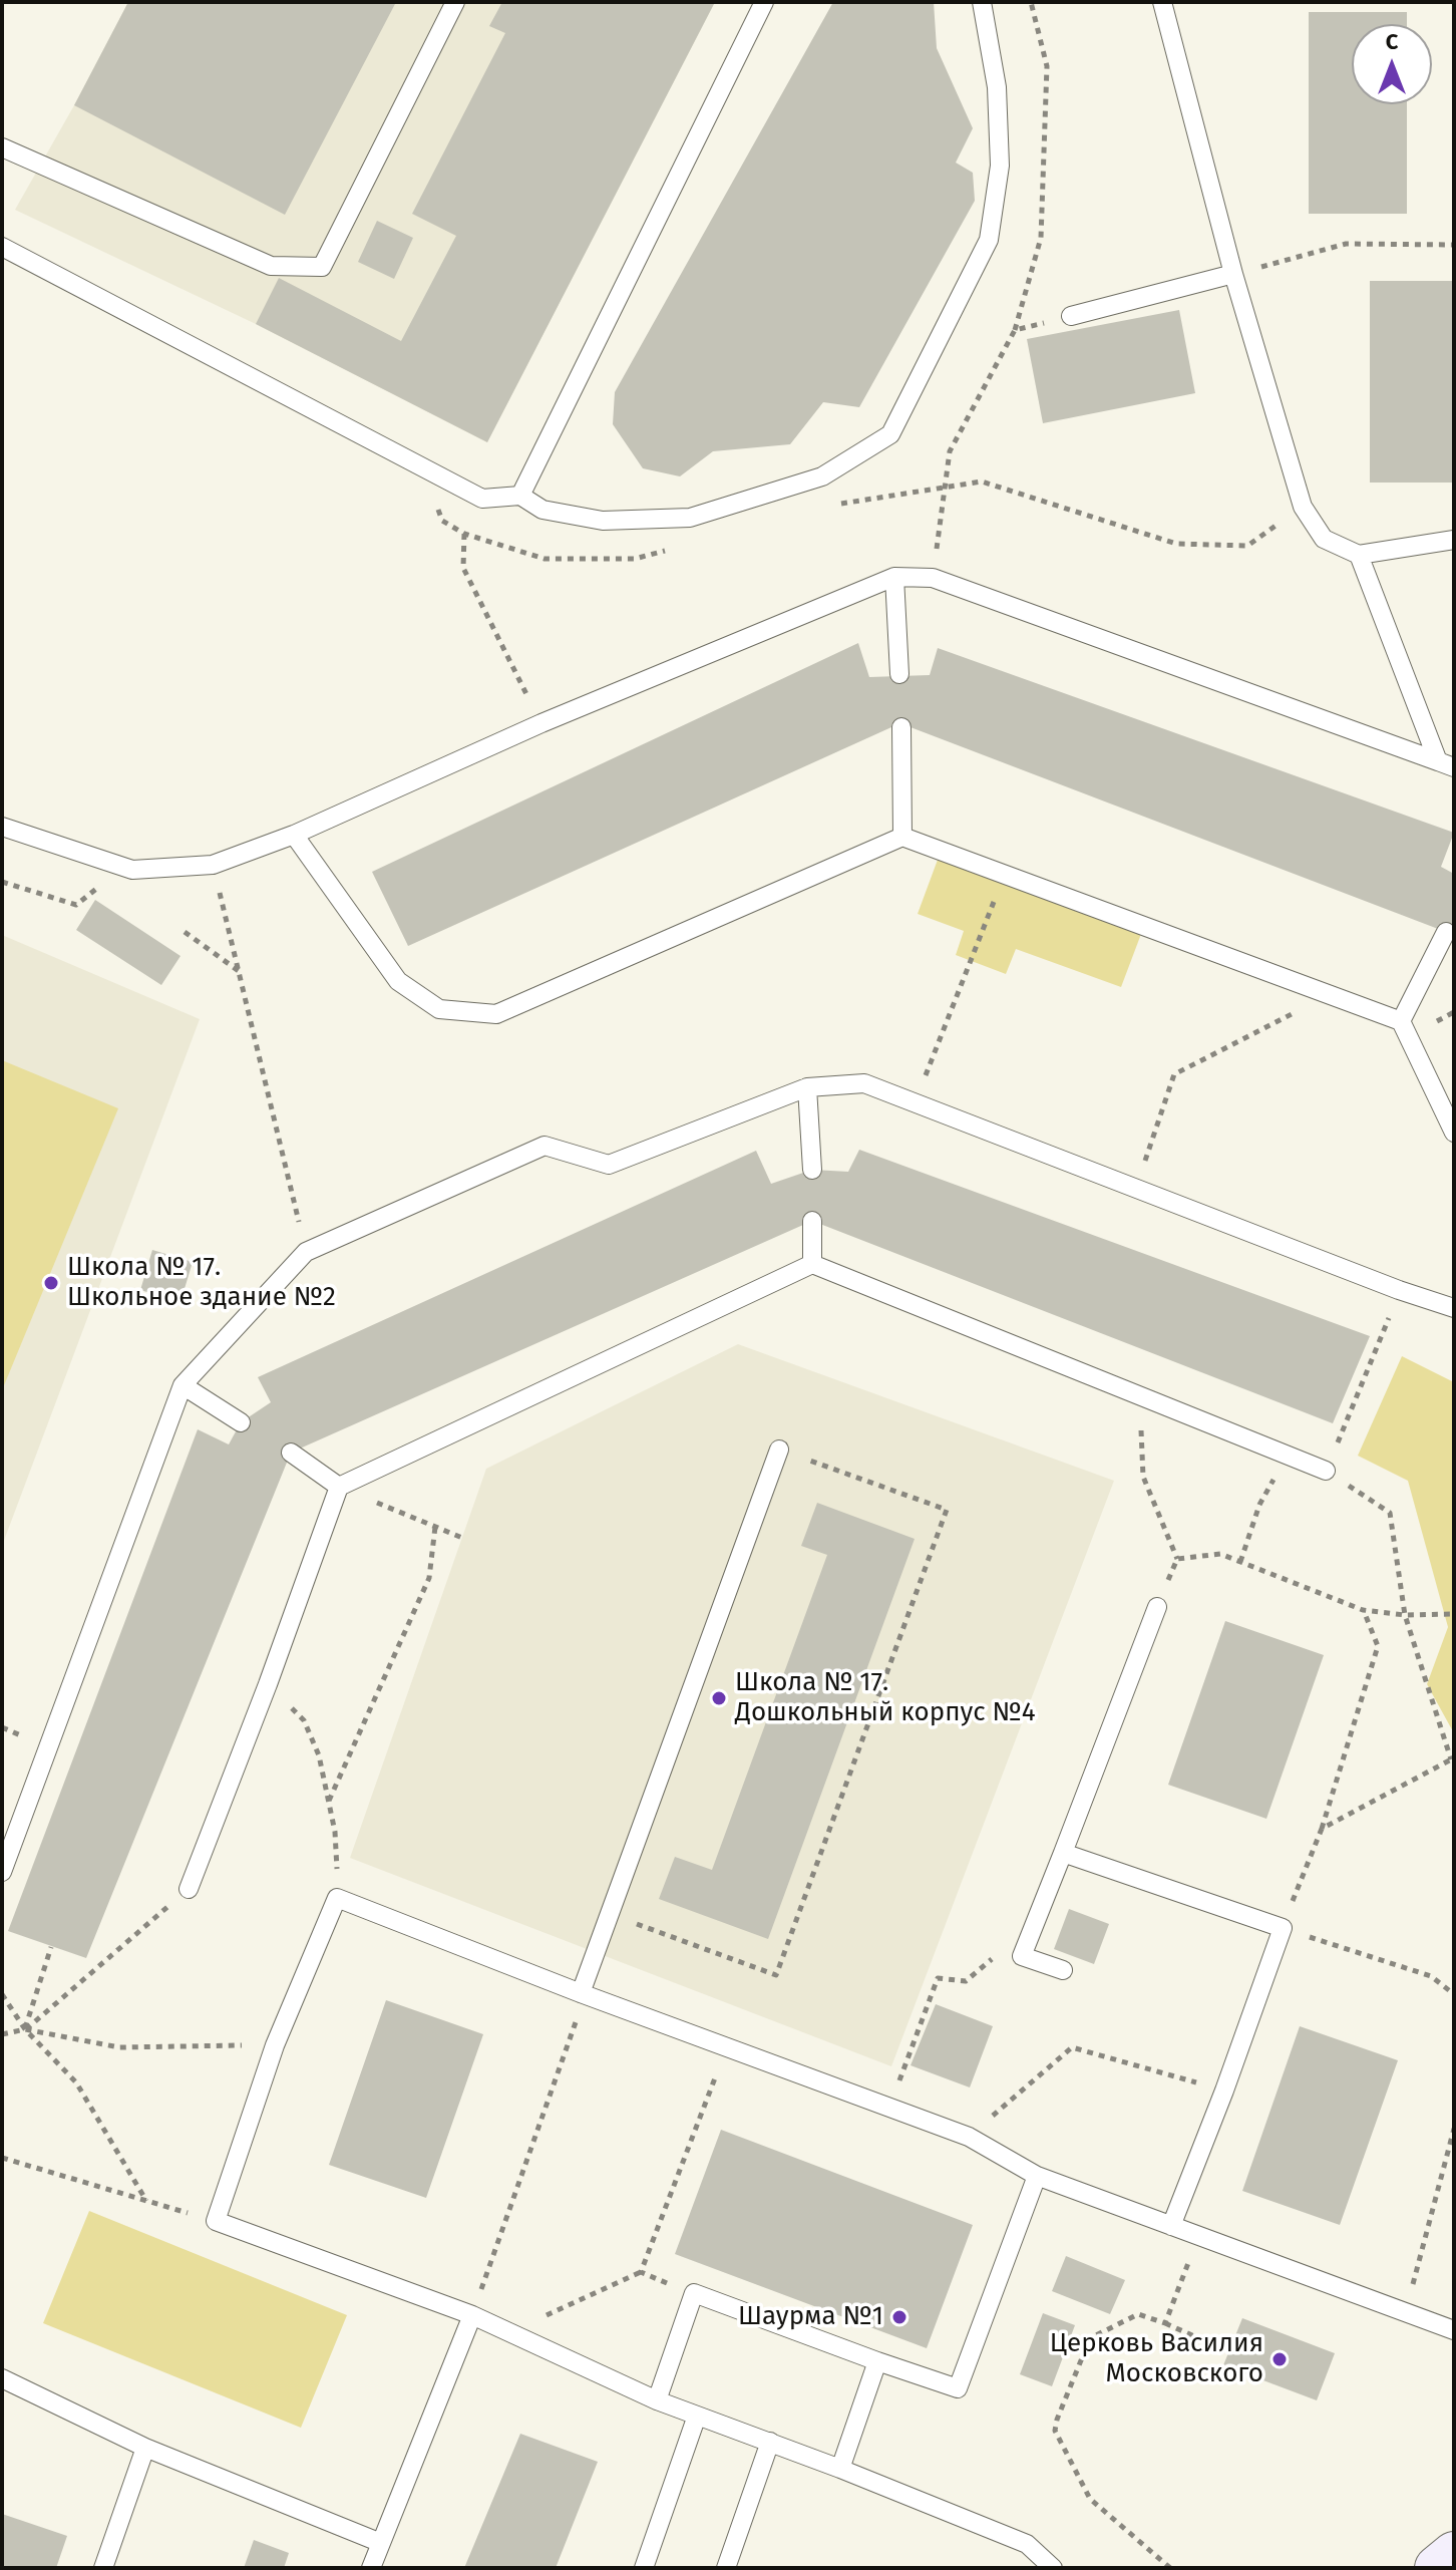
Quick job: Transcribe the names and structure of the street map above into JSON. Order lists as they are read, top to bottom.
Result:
{
  "places": [
    "Школа № 17. Школьное здание №2",
    "Школа № 17. Дошкольный корпус №4",
    "Шаурма №1",
    "Церковь Василия Московского"
  ],
  "north": "top"
}
